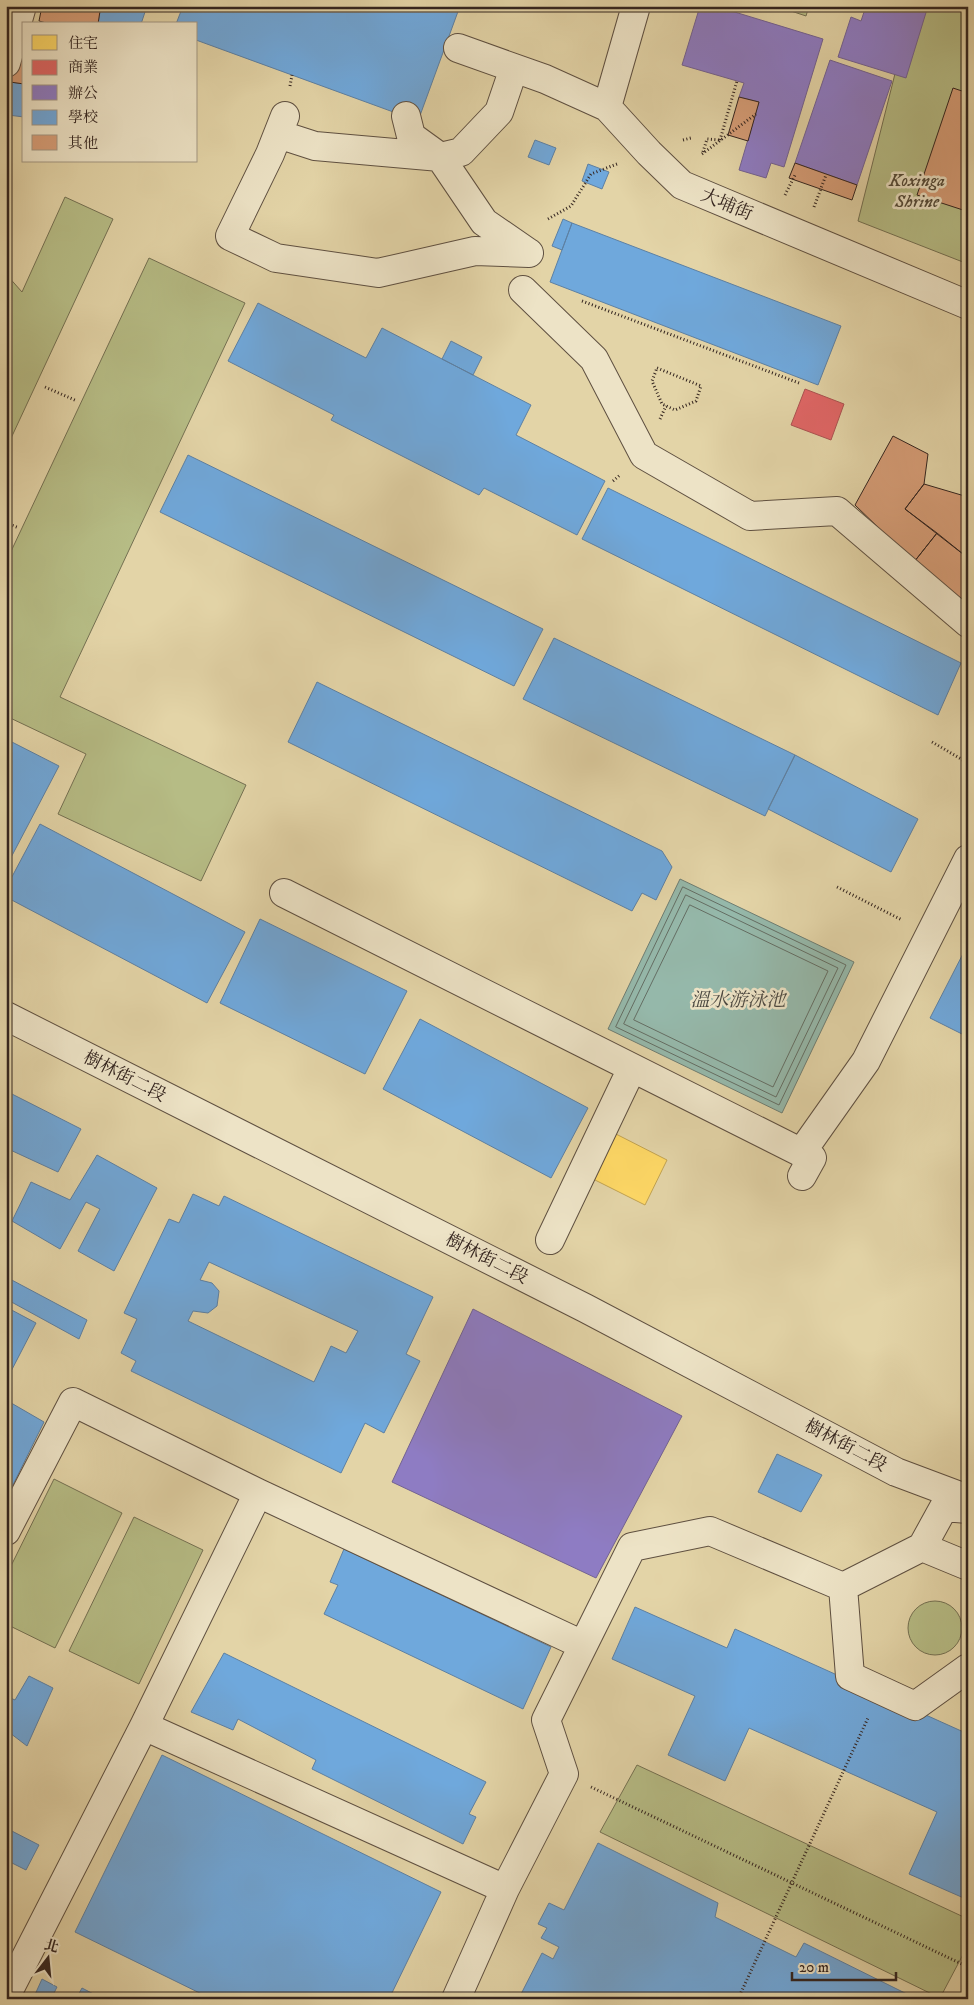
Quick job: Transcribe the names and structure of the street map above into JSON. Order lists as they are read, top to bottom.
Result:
{
  "streets": {
    "street": ["大埔街", "樹林街二段"]
  },
  "water": ["溫水游泳池"],
  "parks": ["Koxinga Shrine"],
  "legend": [
    "住宅",
    "商業",
    "辦公",
    "學校",
    "其他"
  ],
  "scale_bar": "20 m",
  "north": "top"
}
